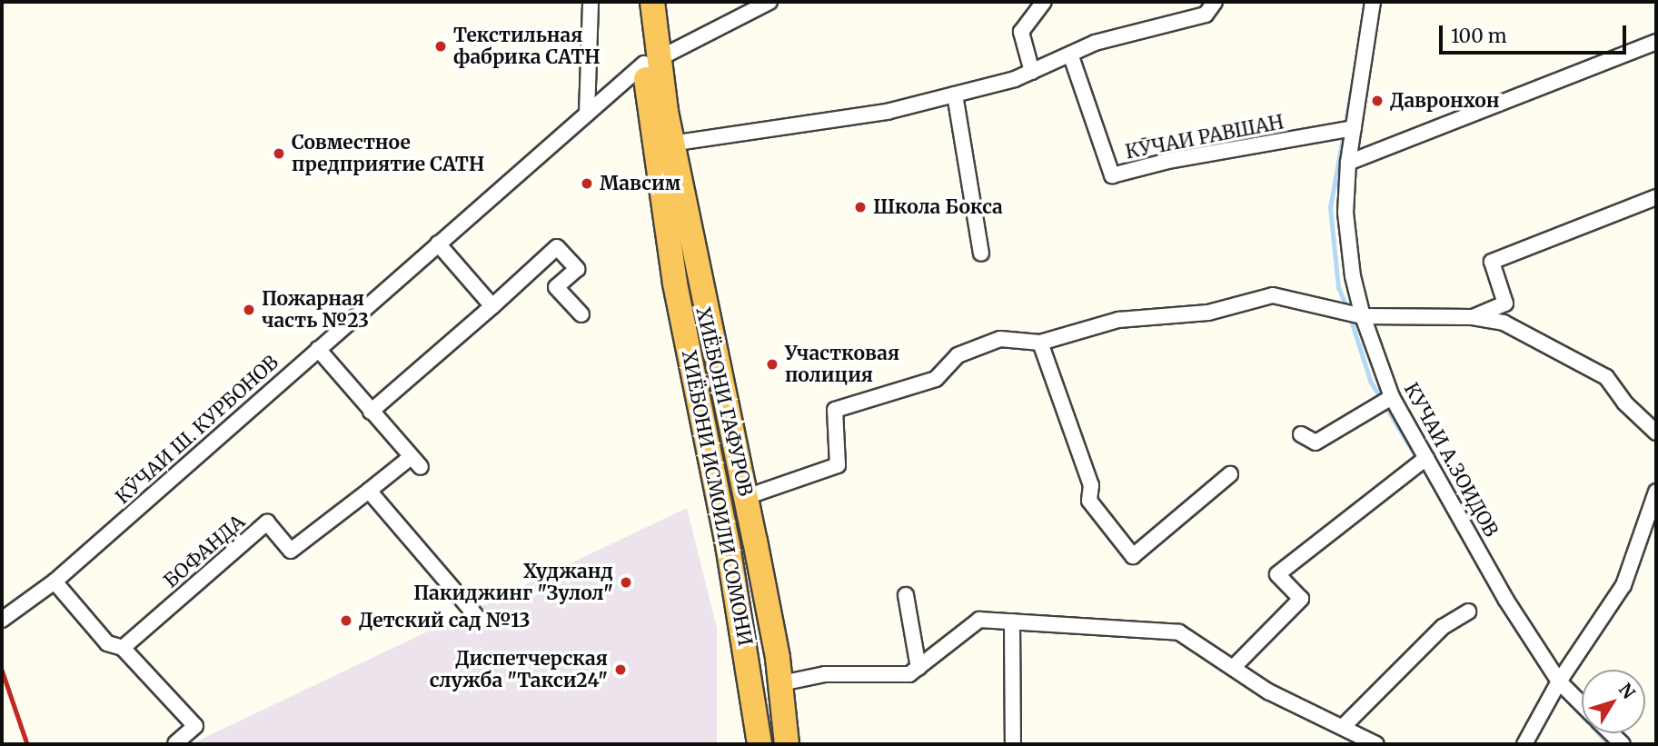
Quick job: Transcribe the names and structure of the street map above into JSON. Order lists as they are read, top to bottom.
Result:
{
  "streets": {
    "highway": ["ХИЁБОНИ ГАФУРОВ", "ХИЁБОНИ ИСМОИЛИ СОМОНИ"],
    "street": [
      "КӮЧАИ РАВШАН",
      "КӮЧАИ Ш. КУРБОНОВ",
      "КУЧАИ А.ЗОИДОВ",
      "БОФАНДА"
    ]
  },
  "crossings": [
    ["КӮЧАИ РАВШАН", "КУЧАИ А.ЗОИДОВ"],
    ["ХИЁБОНИ ГАФУРОВ", "КӮЧАИ Ш. КУРБОНОВ"],
    ["ХИЁБОНИ ГАФУРОВ", "ХИЁБОНИ ИСМОИЛИ СОМОНИ"],
    ["КӮЧАИ Ш. КУРБОНОВ", "ХИЁБОНИ ИСМОИЛИ СОМОНИ"],
    ["КӮЧАИ Ш. КУРБОНОВ", "БОФАНДА"]
  ],
  "places": [
    "Текстильная фабрика САТН",
    "Давронхон",
    "Совместное предприятие CATH",
    "Мавсим",
    "Школа Бокса",
    "Пожарная часть №23",
    "Участковая полиция",
    "Худжанд Пакиджинг \"Зулол\"",
    "Детский сад №13",
    "Диспетчерская служба \"Такси24\""
  ],
  "scale_bar": "100 m",
  "north": "top right"
}
